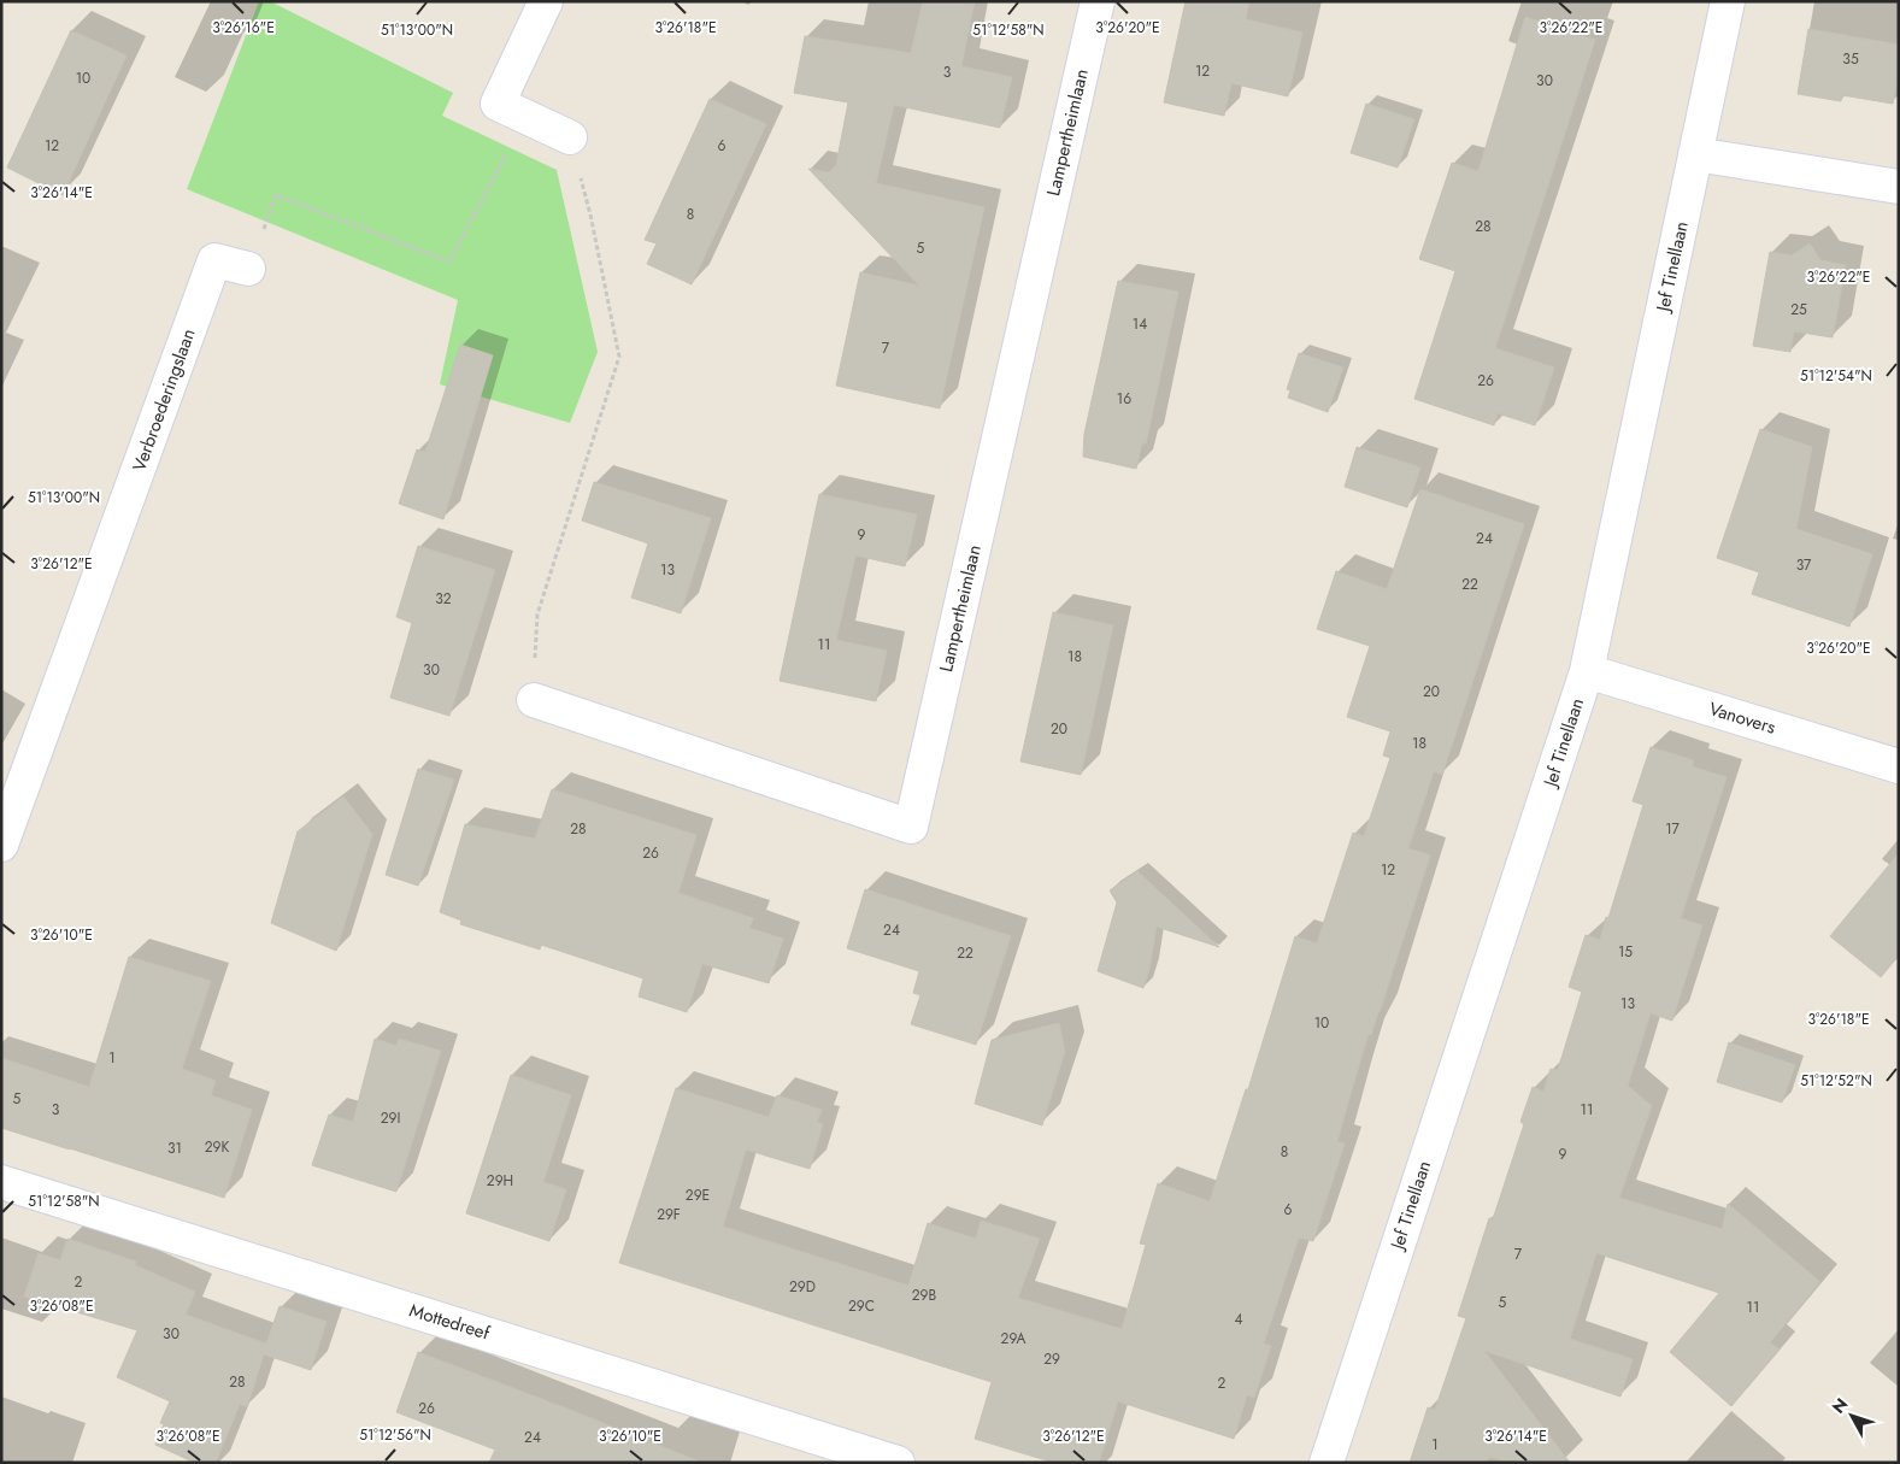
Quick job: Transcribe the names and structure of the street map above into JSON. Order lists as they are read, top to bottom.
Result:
{
  "streets": {
    "street": [
      "Lampertheimlaan",
      "Jef Tinellaan",
      "Verbroederingslaan",
      "Vanovers",
      "Mottedreef"
    ]
  },
  "crossings": [
    ["Jef Tinellaan", "Vanovers"]
  ],
  "house_numbers": [
    "35",
    "12",
    "3",
    "10",
    "30",
    "12",
    "6",
    "8",
    "28",
    "5",
    "25",
    "14",
    "7",
    "26",
    "16",
    "9",
    "24",
    "37",
    "13",
    "22",
    "32",
    "11",
    "18",
    "30",
    "20",
    "20",
    "18",
    "28",
    "17",
    "26",
    "12",
    "24",
    "15",
    "22",
    "13",
    "10",
    "1",
    "5",
    "3",
    "11",
    "29I",
    "29K",
    "31",
    "8",
    "9",
    "29H",
    "29E",
    "6",
    "29F",
    "7",
    "2",
    "29D",
    "29B",
    "5",
    "29C",
    "11",
    "4",
    "30",
    "29A",
    "29",
    "28",
    "2",
    "26",
    "24",
    "1"
  ],
  "north": "top left",
  "coordinates": [
    "3°26'16\"E",
    "3°26'18\"E",
    "3°26'20\"E",
    "3°26'22\"E",
    "51°13'00\"N",
    "51°12'58\"N",
    "3°26'14\"E",
    "51°12'54\"N",
    "3°26'12\"E",
    "3°26'10\"E",
    "51°12'52\"N",
    "3°26'08\"E",
    "51°12'56\"N"
  ]
}
